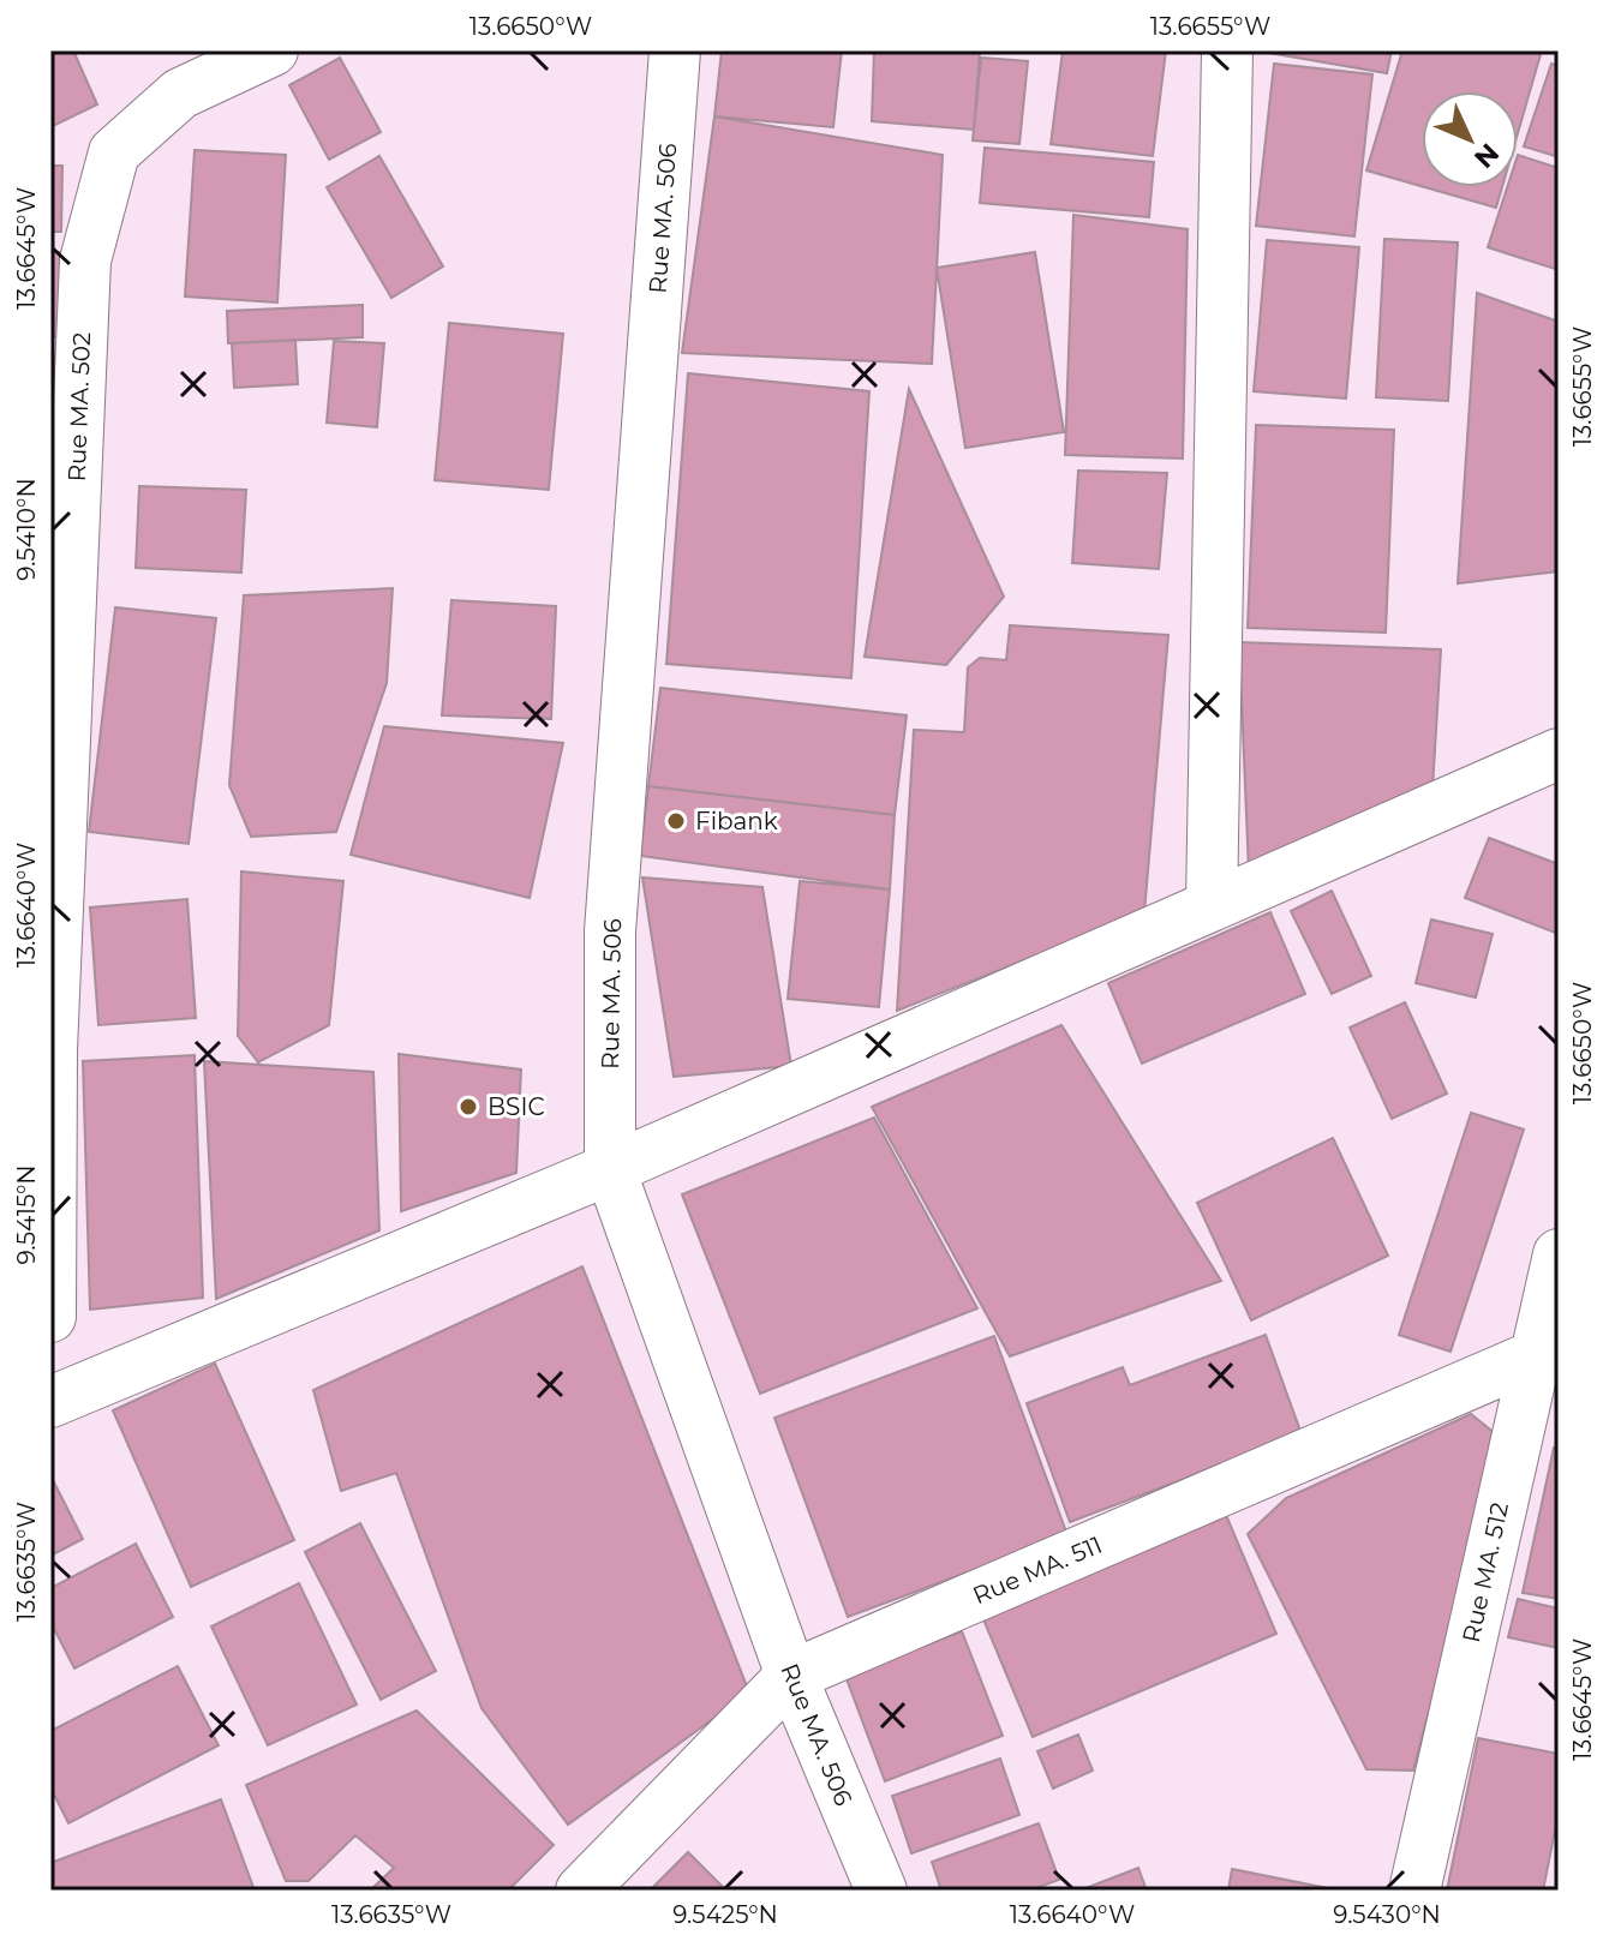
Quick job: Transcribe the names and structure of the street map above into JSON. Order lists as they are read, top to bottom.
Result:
{
  "streets": {
    "street": [
      "Rue MA. 506",
      "Rue MA. 502",
      "Rue MA. 511",
      "Rue MA. 512"
    ]
  },
  "crossings": [
    ["Rue MA. 506", "Rue MA. 511"],
    ["Rue MA. 511", "Rue MA. 512"]
  ],
  "places": ["Fibank", "BSIC"],
  "north": "bottom right",
  "coordinates": [
    "13.6650°W",
    "13.6655°W",
    "13.6645°W",
    "9.5410°N",
    "13.6640°W",
    "9.5415°N",
    "13.6635°W",
    "9.5425°N",
    "9.5430°N"
  ]
}
